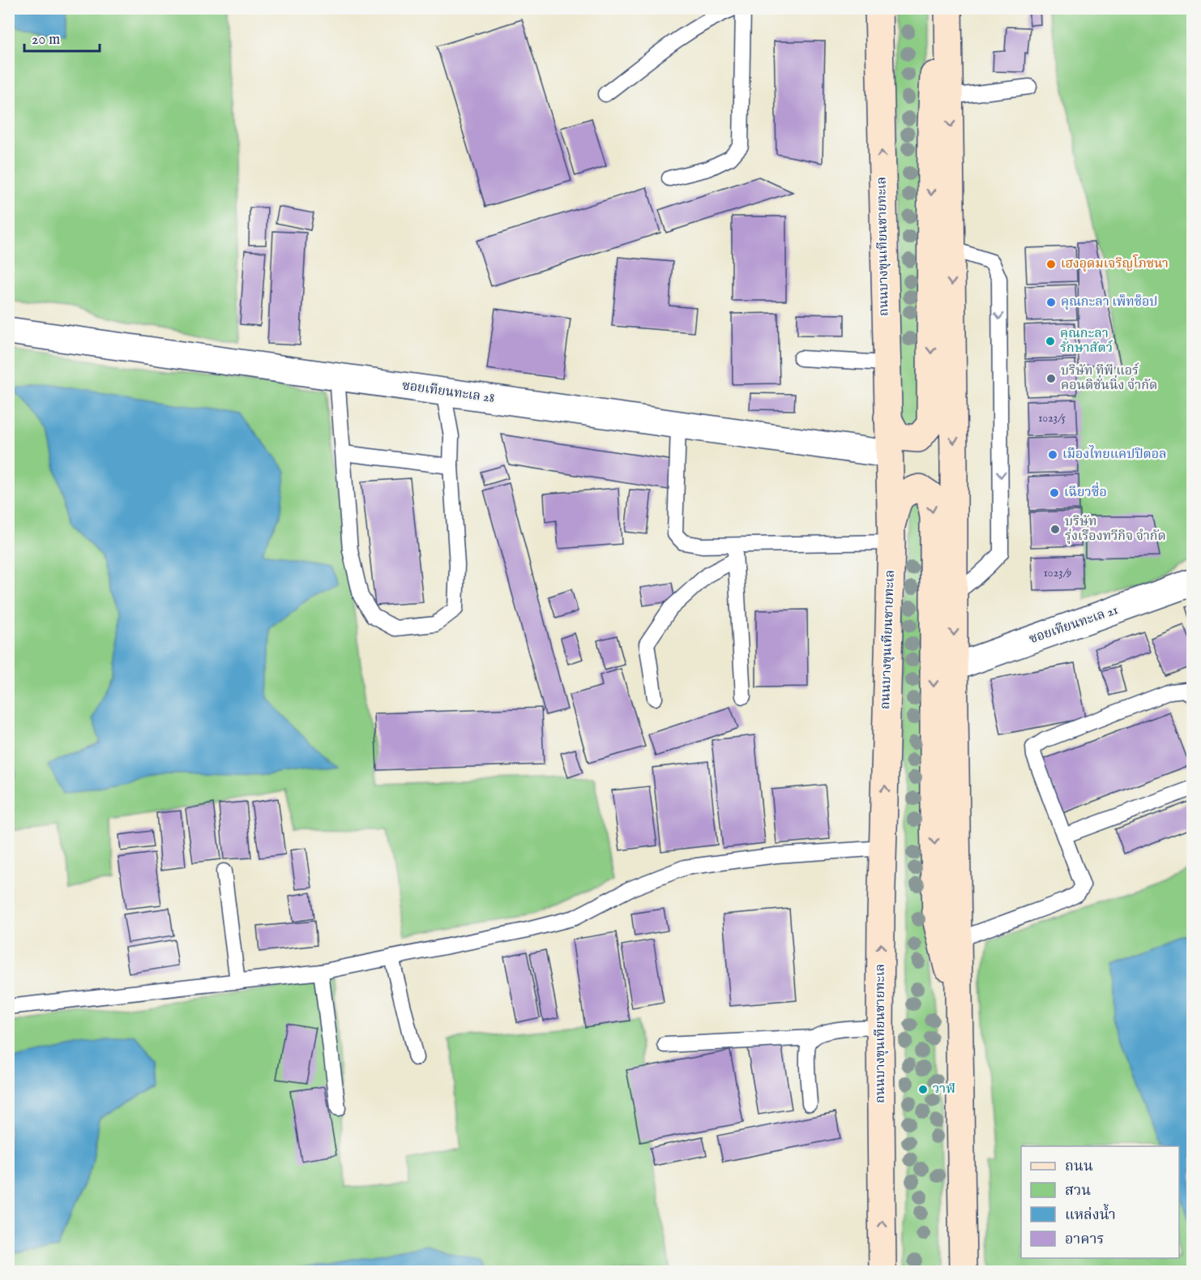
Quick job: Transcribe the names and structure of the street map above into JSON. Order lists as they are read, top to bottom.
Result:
{
  "streets": {
    "main road": ["ถนนบางขุนเทียนชายทะเล"],
    "street": ["ซอยเทียนทะเล 28", "ซอยเทียนทะเล 21"]
  },
  "crossings": [
    ["ถนนบางขุนเทียนชายทะเล", "ซอยเทียนทะเล 28"]
  ],
  "places": [
    "เฮงอุดมเจริญโภชนา",
    "คุณกะลา เพ็ทช็อป",
    "คุณกะลา รักษาสัตว์",
    "บริษัท ทีพี แอร์ คอนดิชั่นนิ่ง จำกัด",
    "เมืองไทยแคปปิตอล",
    "เฉียวซื่อ",
    "บริษัท รุ่งเรืองทวีกิจ จำกัด",
    "วาฬ"
  ],
  "house_numbers": ["1023/5", "1023/9"],
  "legend": [
    "ถนน",
    "สวน",
    "แหล่งน้ำ",
    "อาคาร"
  ],
  "scale_bar": "20 m"
}
